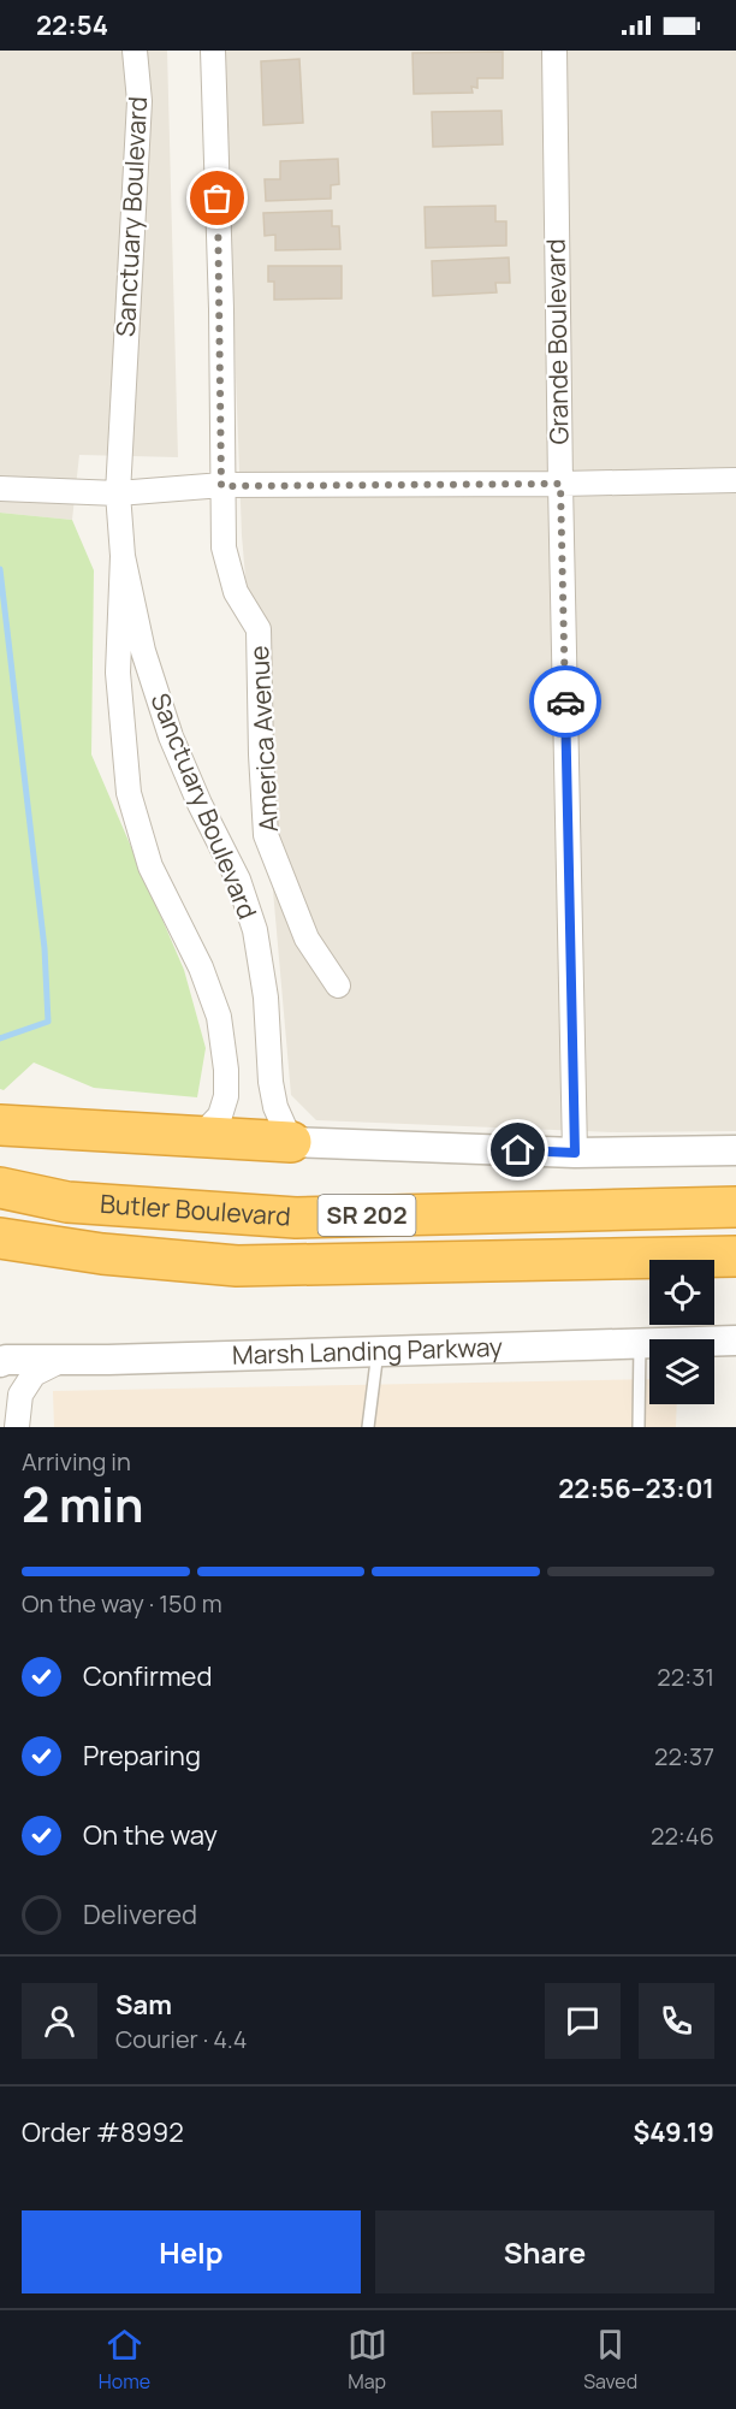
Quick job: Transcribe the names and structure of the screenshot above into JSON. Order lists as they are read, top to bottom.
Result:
{
  "streets": {
    "highway": ["Butler Boulevard", "SR 202"],
    "street": [
      "Sanctuary Boulevard",
      "Grande Boulevard",
      "America Avenue",
      "Marsh Landing Parkway"
    ]
  },
  "page": {
    "status": "22:54",
    "heading": ["2 min", "Arriving in", "22:56–23:01"],
    "panel": [
      "Sam",
      "Courier · 4.4",
      "Order #8992",
      "$49.19"
    ],
    "bar": "On the way · 150 m",
    "list": [
      ["Confirmed", "22:31"],
      ["Preparing", "22:37"],
      ["On the way", "22:46"],
      "Delivered"
    ],
    "buttons": ["Help", "Share"],
    "tabs": ["Home", "Map", "Saved"]
  }
}
